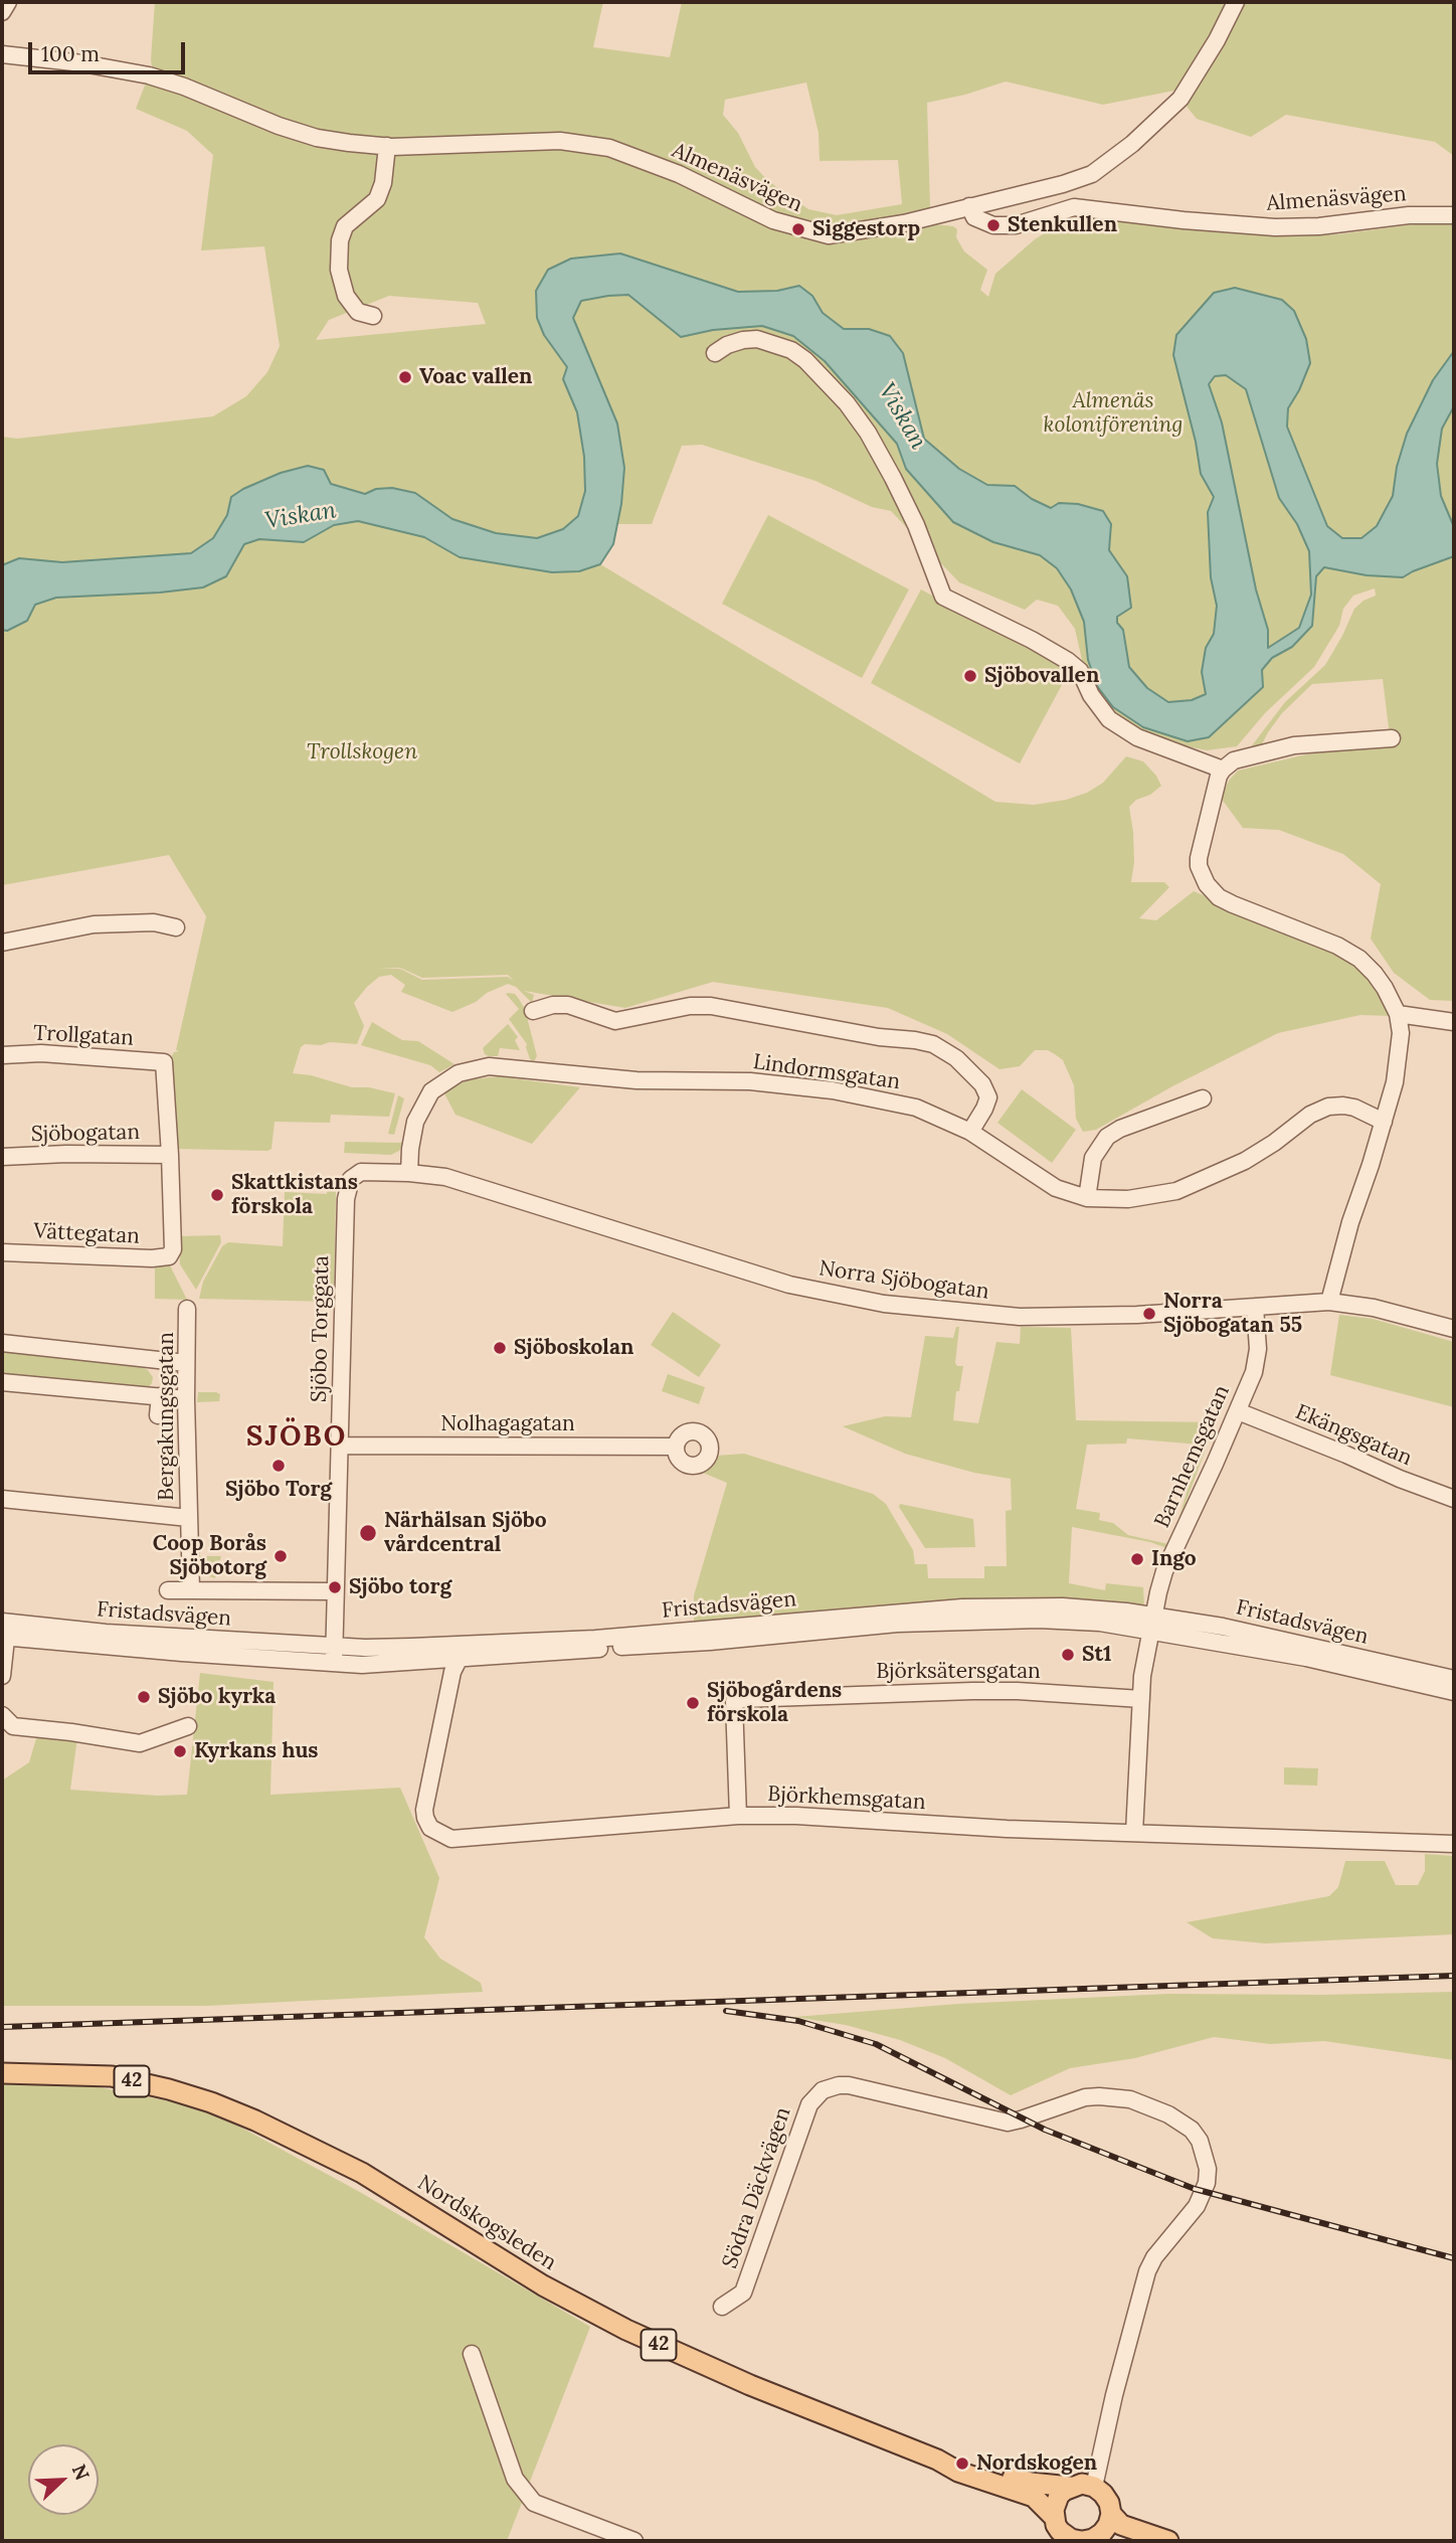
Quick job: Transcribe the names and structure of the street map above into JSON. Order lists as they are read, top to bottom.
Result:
{
  "streets": {
    "main road": ["42", "Nordskogsleden"],
    "street": [
      "Almenäsvägen",
      "Trollgatan",
      "Lindormsgatan",
      "Sjöbogatan",
      "Vättegatan",
      "Norra Sjöbogatan",
      "Sjöbo Torggata",
      "Bergakungsgatan",
      "Nolhagagatan",
      "Ekängsgatan",
      "Barnhemsgatan",
      "Fristadsvägen",
      "Björksätersgatan",
      "Björkhemsgatan",
      "Södra Däckvägen"
    ]
  },
  "crossings": [
    ["Trollgatan", "Sjöbogatan"],
    ["Trollgatan", "Vättegatan"],
    ["Lindormsgatan", "Norra Sjöbogatan"],
    ["Sjöbogatan", "Vättegatan"],
    ["Norra Sjöbogatan", "Sjöbo Torggata"],
    ["Norra Sjöbogatan", "Barnhemsgatan"],
    ["Sjöbo Torggata", "Nolhagagatan"],
    ["Sjöbo Torggata", "Fristadsvägen"],
    ["Ekängsgatan", "Barnhemsgatan"],
    ["Barnhemsgatan", "Fristadsvägen"],
    ["Barnhemsgatan", "Björksätersgatan"],
    ["Barnhemsgatan", "Björkhemsgatan"],
    ["Fristadsvägen", "Björkhemsgatan"],
    ["Björksätersgatan", "Björkhemsgatan"],
    ["42", "Södra Däckvägen"],
    ["42", "Nordskogsleden"],
    ["Södra Däckvägen", "Nordskogsleden"]
  ],
  "districts": ["SJÖBO"],
  "water": ["Viskan"],
  "parks": ["Almenäs koloniförening", "Trollskogen"],
  "places": [
    "Stenkullen",
    "Siggestorp",
    "Voac vallen",
    "Sjöbovallen",
    "Skattkistans förskola",
    "Norra Sjöbogatan 55",
    "Sjöboskolan",
    "Sjöbo Torg",
    "Närhälsan Sjöbo vårdcentral",
    "Coop Borås Sjöbotorg",
    "Ingo",
    "Sjöbo torg",
    "St1",
    "Sjöbo kyrka",
    "Sjöbogårdens förskola",
    "Kyrkans hus",
    "Nordskogen"
  ],
  "scale_bar": "100 m",
  "north": "top right"
}
